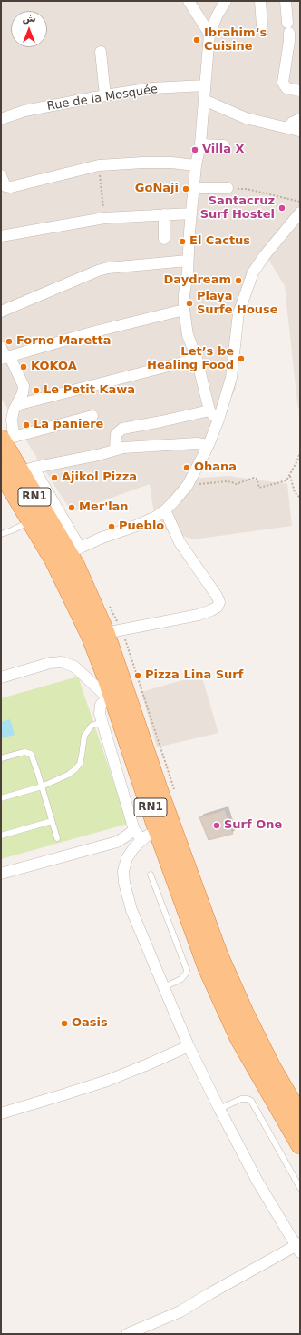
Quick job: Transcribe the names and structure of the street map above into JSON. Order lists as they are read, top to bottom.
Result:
{
  "streets": {
    "highway": ["RN1"],
    "street": ["Rue de la Mosquée"]
  },
  "places": [
    "Ibrahim‘s Cuisine",
    "Villa X",
    "GoNaji",
    "Santacruz Surf Hostel",
    "El Cactus",
    "Daydream",
    "Playa Surfe House",
    "Forno Maretta",
    "Let’s be Healing Food",
    "KOKOA",
    "Le Petit Kawa",
    "La paniere",
    "Ohana",
    "Ajikol Pizza",
    "Mer'lan",
    "Pueblo",
    "Pizza Lina Surf",
    "Surf One",
    "Oasis"
  ],
  "north": "top"
}
